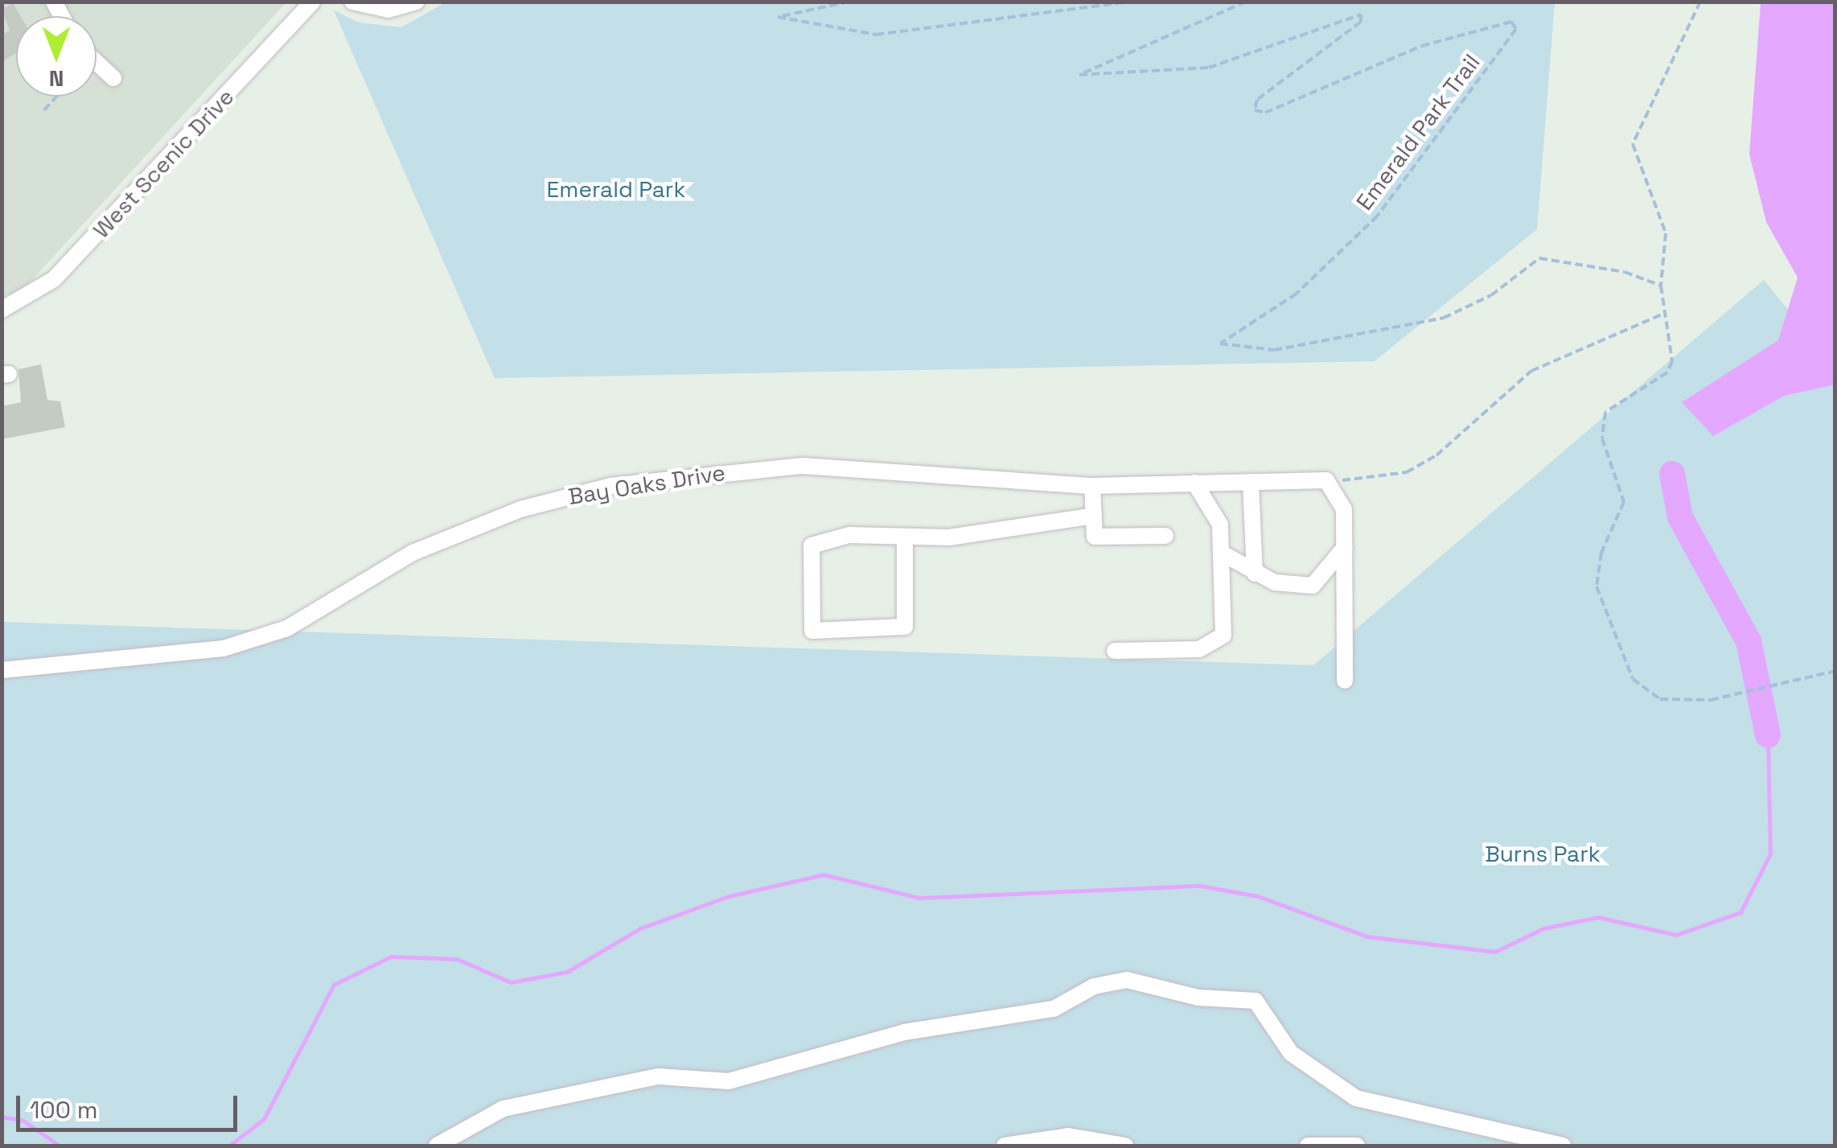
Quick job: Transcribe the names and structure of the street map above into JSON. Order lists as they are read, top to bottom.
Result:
{
  "streets": {
    "street": ["West Scenic Drive", "Bay Oaks Drive"],
    "path": ["Emerald Park Trail"]
  },
  "parks": ["Emerald Park", "Burns Park"],
  "scale_bar": "100 m",
  "north": "bottom"
}
